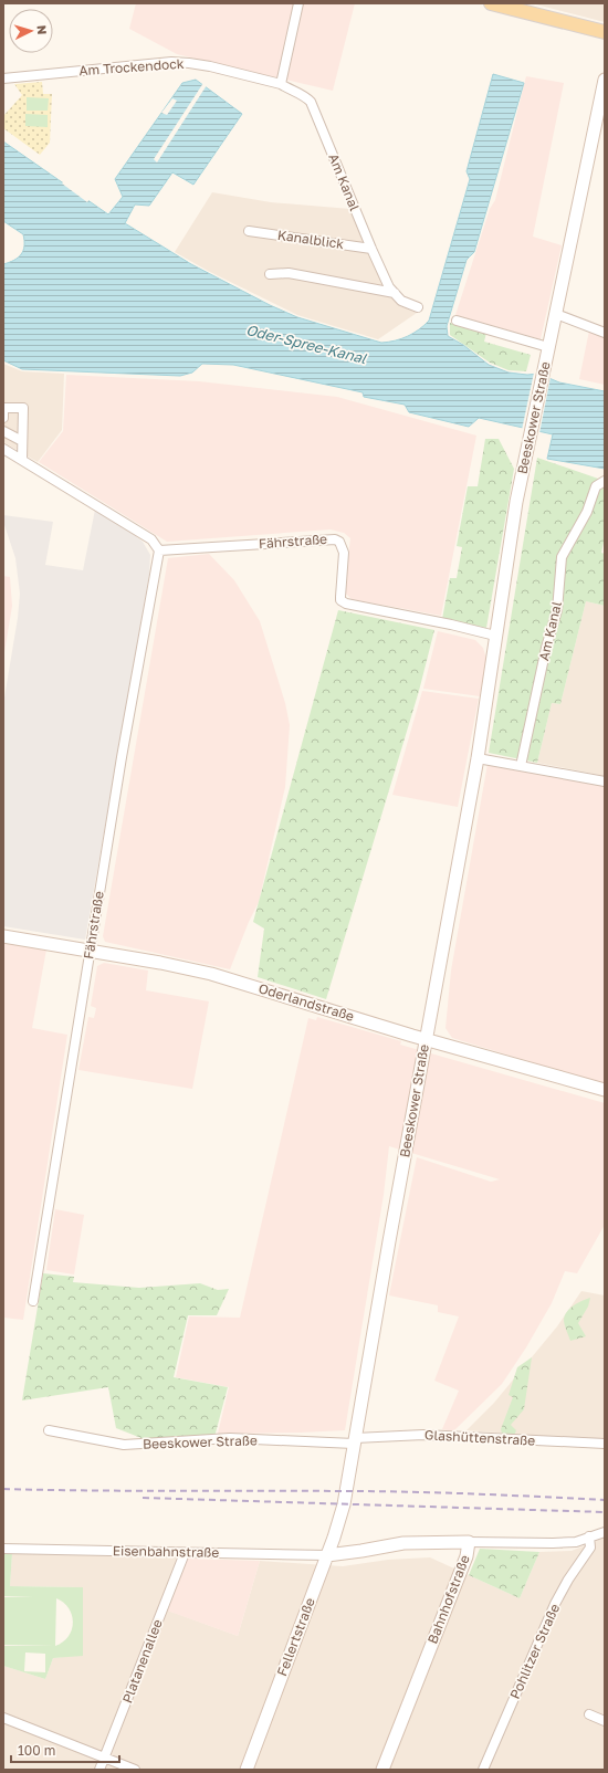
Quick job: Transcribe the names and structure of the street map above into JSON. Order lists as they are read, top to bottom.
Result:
{
  "streets": {
    "street": [
      "Am Trockendock",
      "Am Kanal",
      "Kanalblick",
      "Beeskower Straße",
      "Fährstraße",
      "Oderlandstraße",
      "Glashüttenstraße",
      "Eisenbahnstraße",
      "Bahnhofstraße",
      "Fellertstraße",
      "Pohlitzer Straße",
      "Platanenallee"
    ]
  },
  "crossings": [
    ["Am Trockendock", "Am Kanal"],
    ["Am Kanal", "Kanalblick"],
    ["Beeskower Straße", "Fährstraße"],
    ["Beeskower Straße", "Oderlandstraße"],
    ["Beeskower Straße", "Glashüttenstraße"],
    ["Beeskower Straße", "Fellertstraße"],
    ["Fährstraße", "Oderlandstraße"],
    ["Eisenbahnstraße", "Bahnhofstraße"],
    ["Eisenbahnstraße", "Fellertstraße"],
    ["Eisenbahnstraße", "Platanenallee"],
    ["Bahnhofstraße", "Fellertstraße"]
  ],
  "water": ["Oder-Spree-Kanal"],
  "scale_bar": "100 m",
  "north": "right"
}
